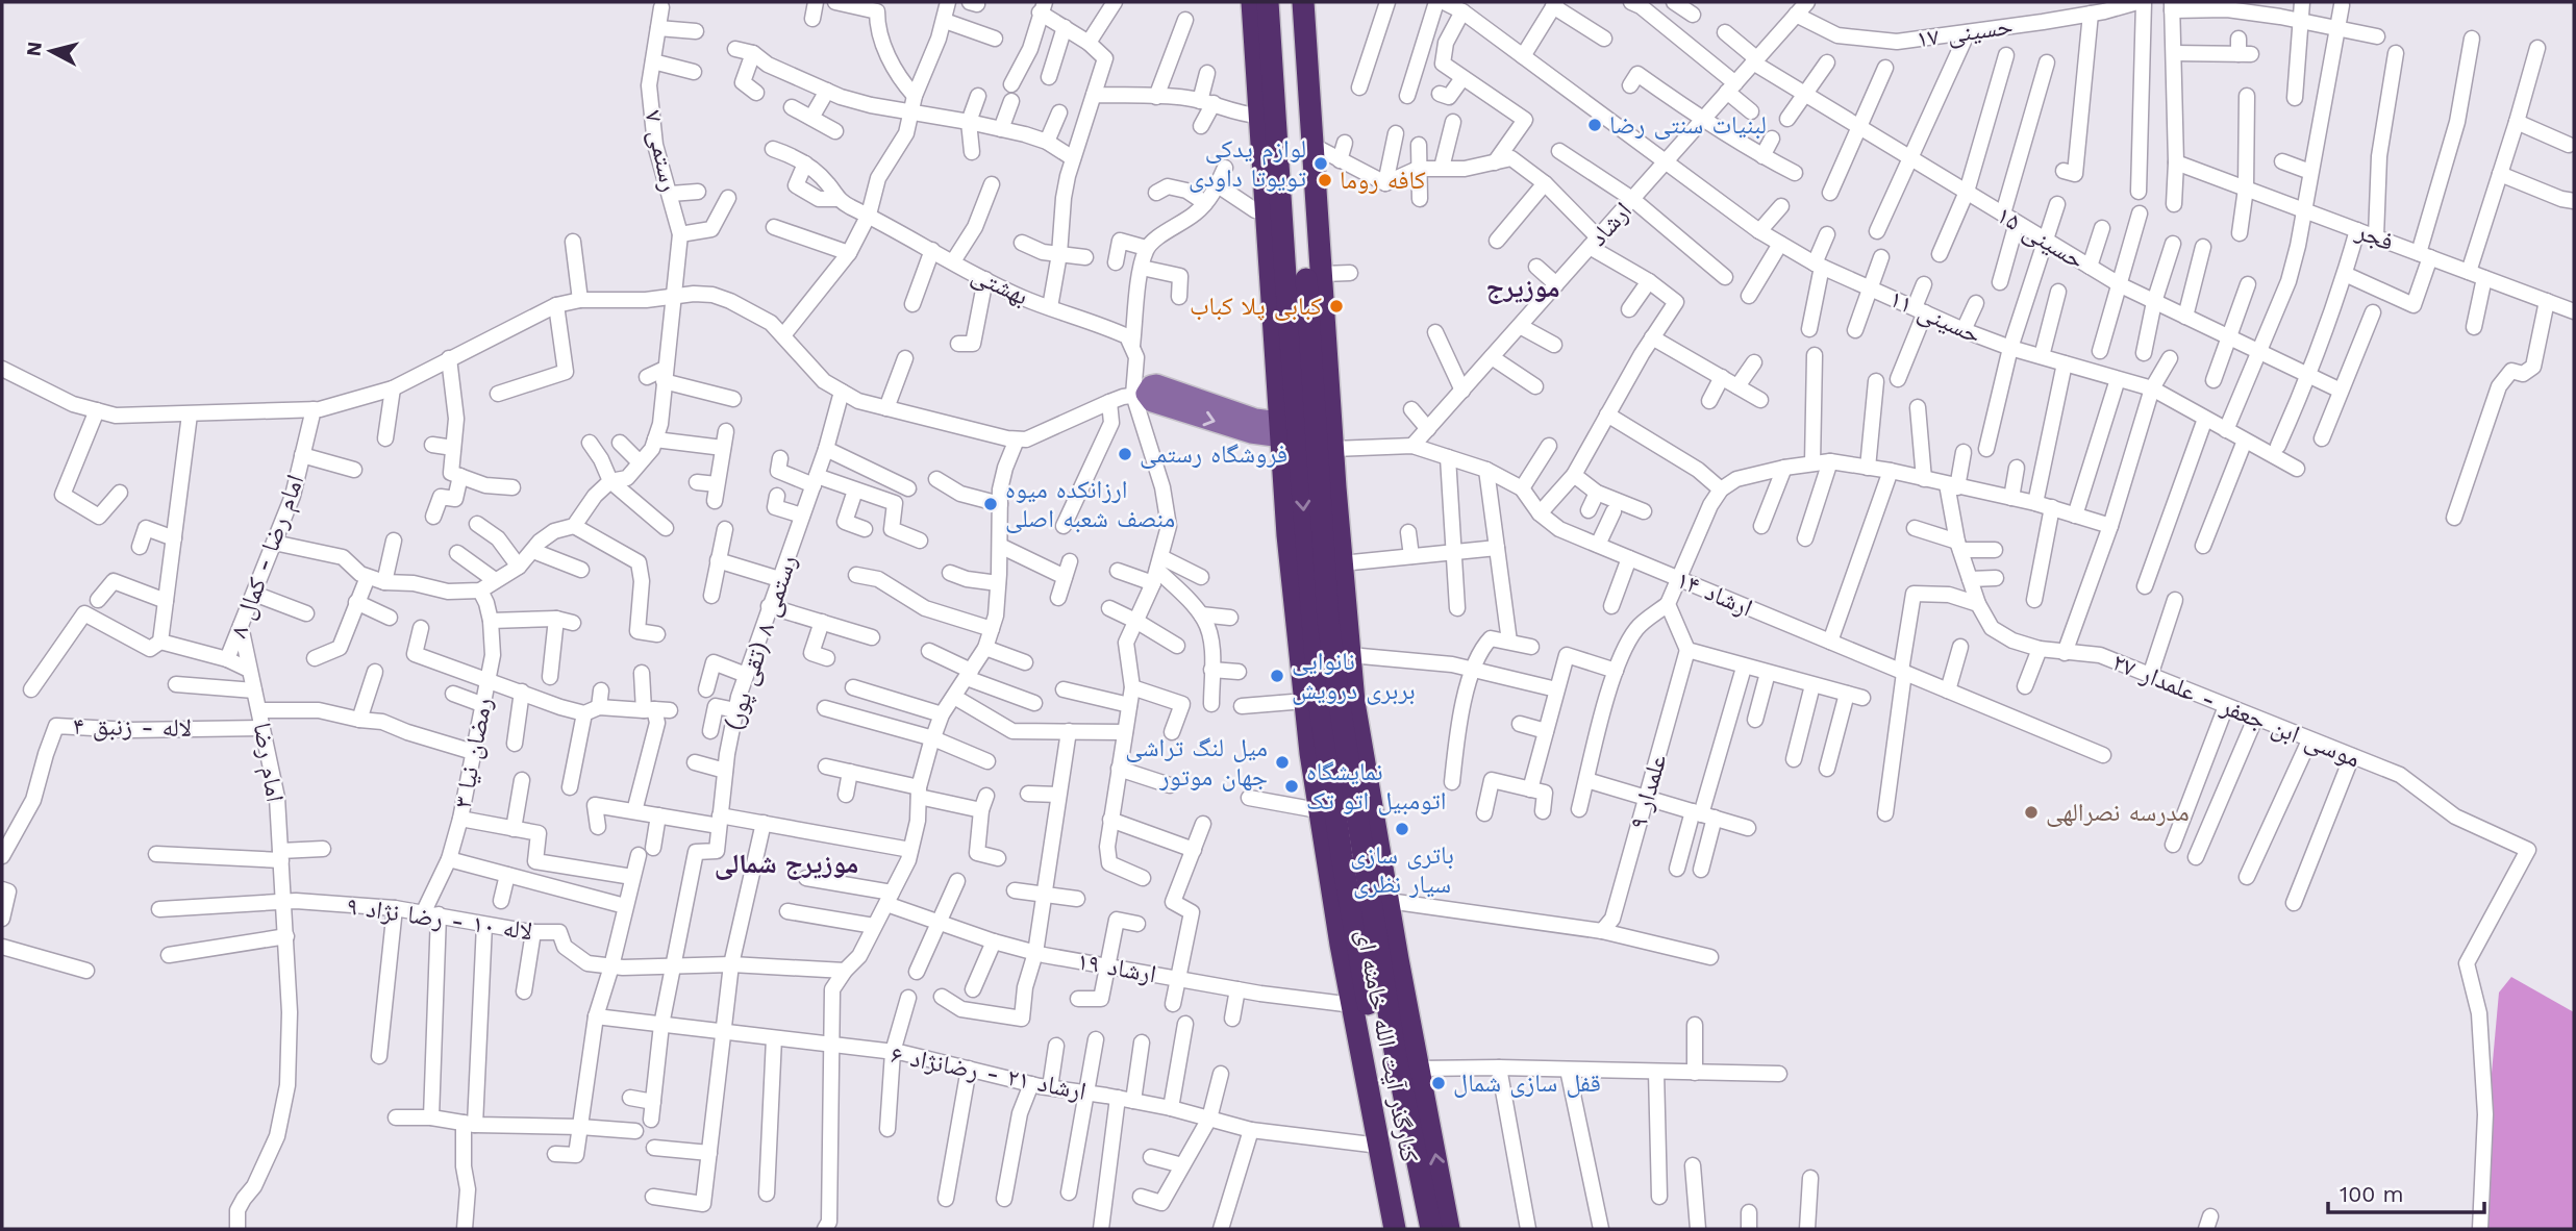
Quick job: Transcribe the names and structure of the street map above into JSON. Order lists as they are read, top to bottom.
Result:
{
  "streets": {
    "highway": ["کنارگذر آیت الله خامنه ای"],
    "street": [
      "حسینی ۱۷",
      "رستمی ۷",
      "ارشاد",
      "فجر",
      "حسینی ۱۵",
      "بهشتی",
      "حسینی ۱۱",
      "امام رضا - کمال ۸",
      "ارشاد ۱۴",
      "رستمی ۸ (تقی پور)",
      "موسی ابن جعفر - علمدار ۲۷",
      "لاله - زنبق ۴",
      "رمضان نیا ۳",
      "امام رضا",
      "علمدار ۹",
      "لاله ۱۰ - رضا نژاد ۹",
      "ارشاد ۱۹",
      "ارشاد ۲۱ - رضانژاد ۶"
    ]
  },
  "crossings": [
    ["حسینی ۱۷", "ارشاد"],
    ["ارشاد", "حسینی ۱۵"],
    ["ارشاد", "حسینی ۱۱"],
    ["ارشاد", "ارشاد ۱۴"],
    ["امام رضا - کمال ۸", "امام رضا"],
    ["رستمی ۸ (تقی پور)", "لاله ۱۰ - رضا نژاد ۹"],
    ["لاله - زنبق ۴", "امام رضا"],
    ["رمضان نیا ۳", "لاله ۱۰ - رضا نژاد ۹"],
    ["امام رضا", "لاله ۱۰ - رضا نژاد ۹"],
    ["ارشاد ۱۹", "کنارگذر آیت الله خامنه ای"],
    ["کنارگذر آیت الله خامنه ای", "ارشاد ۲۱ - رضانژاد ۶"]
  ],
  "districts": ["موزیرج", "موزیرج شمالی"],
  "places": [
    "لبنیات سنتی رضا",
    "لوازم یدکی تویوتا داودی",
    "کافه روما",
    "کبابی پلا کباب",
    "فروشگاه رستمی",
    "ارزانکده میوه منصف شعبه اصلی",
    "نانوایی بربری درویش",
    "میل لنگ تراشی جهان موتور",
    "نمایشگاه اتومبیل اتو تک",
    "مدرسه نصرالهی",
    "باتری سازی سیار نظری",
    "قفل سازی شمال"
  ],
  "scale_bar": "100 m",
  "north": "left"
}
